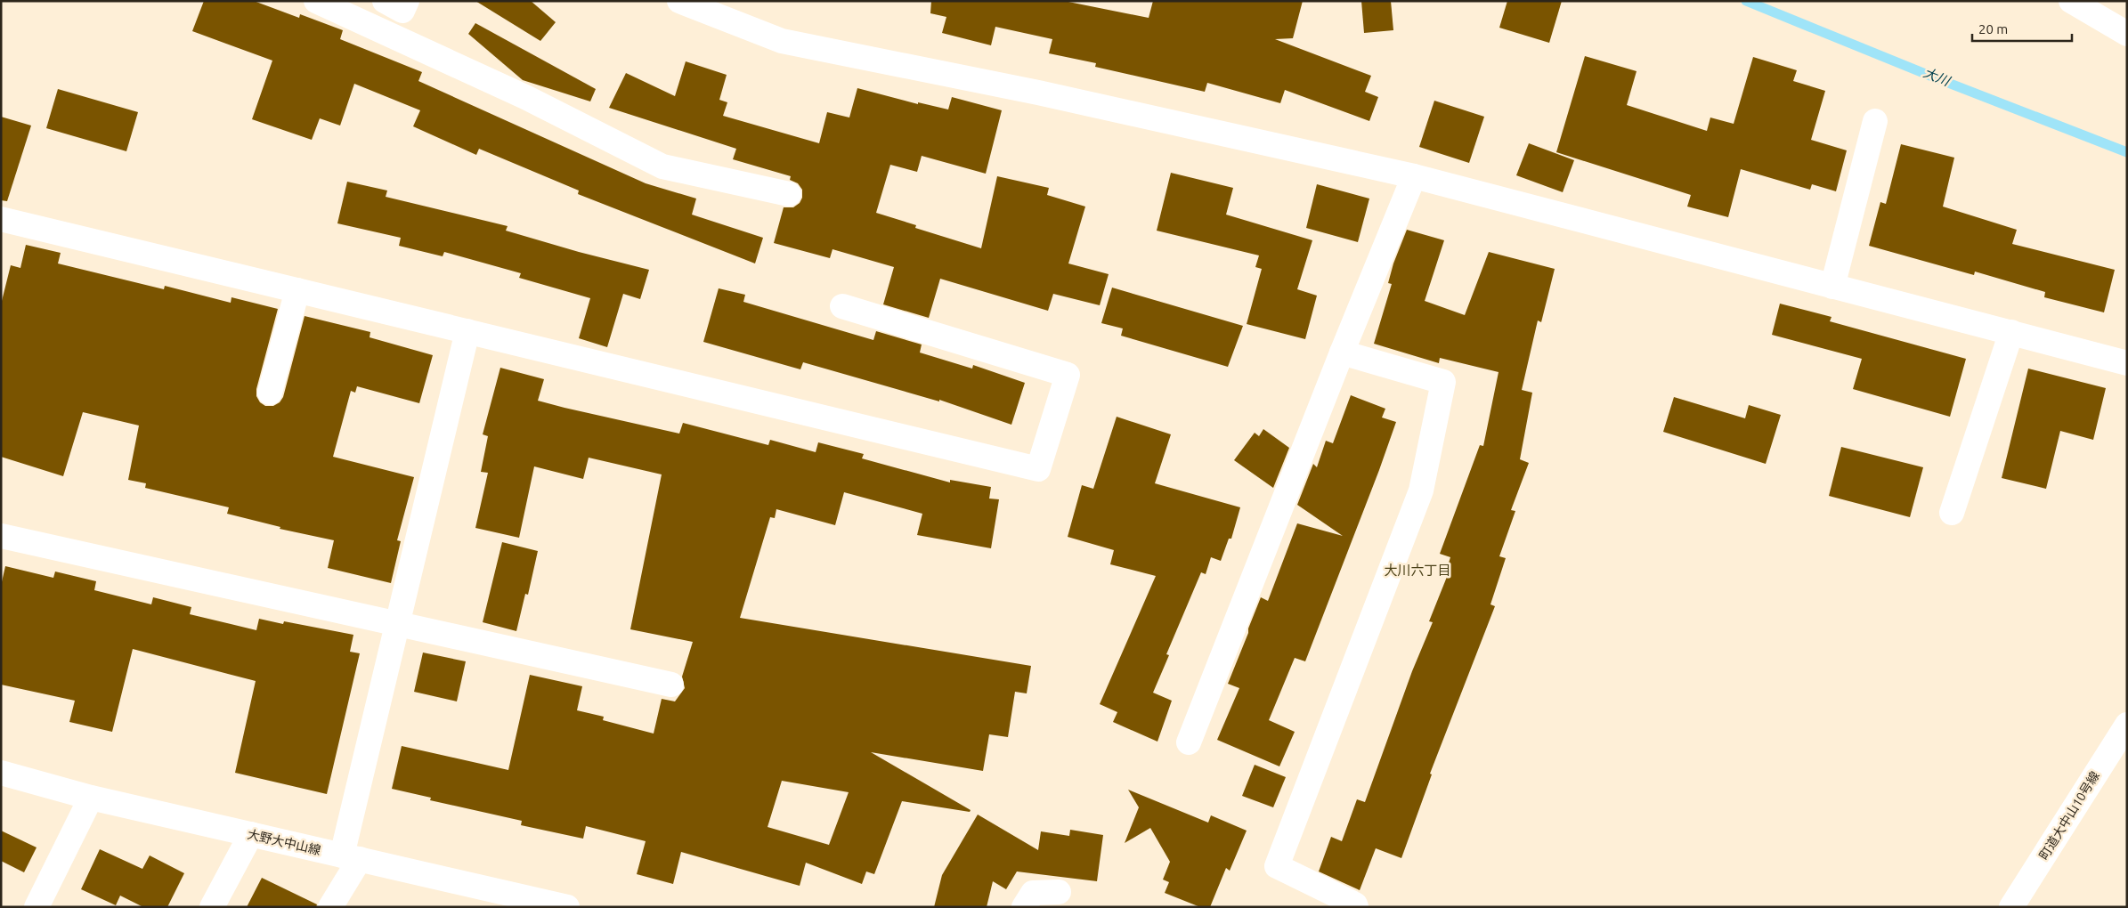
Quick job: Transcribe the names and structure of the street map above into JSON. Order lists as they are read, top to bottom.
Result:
{
  "streets": {
    "street": ["町道大中山10号線", "大野大中山線"]
  },
  "districts": ["大川六丁目"],
  "water": ["大川"],
  "scale_bar": "20 m"
}
